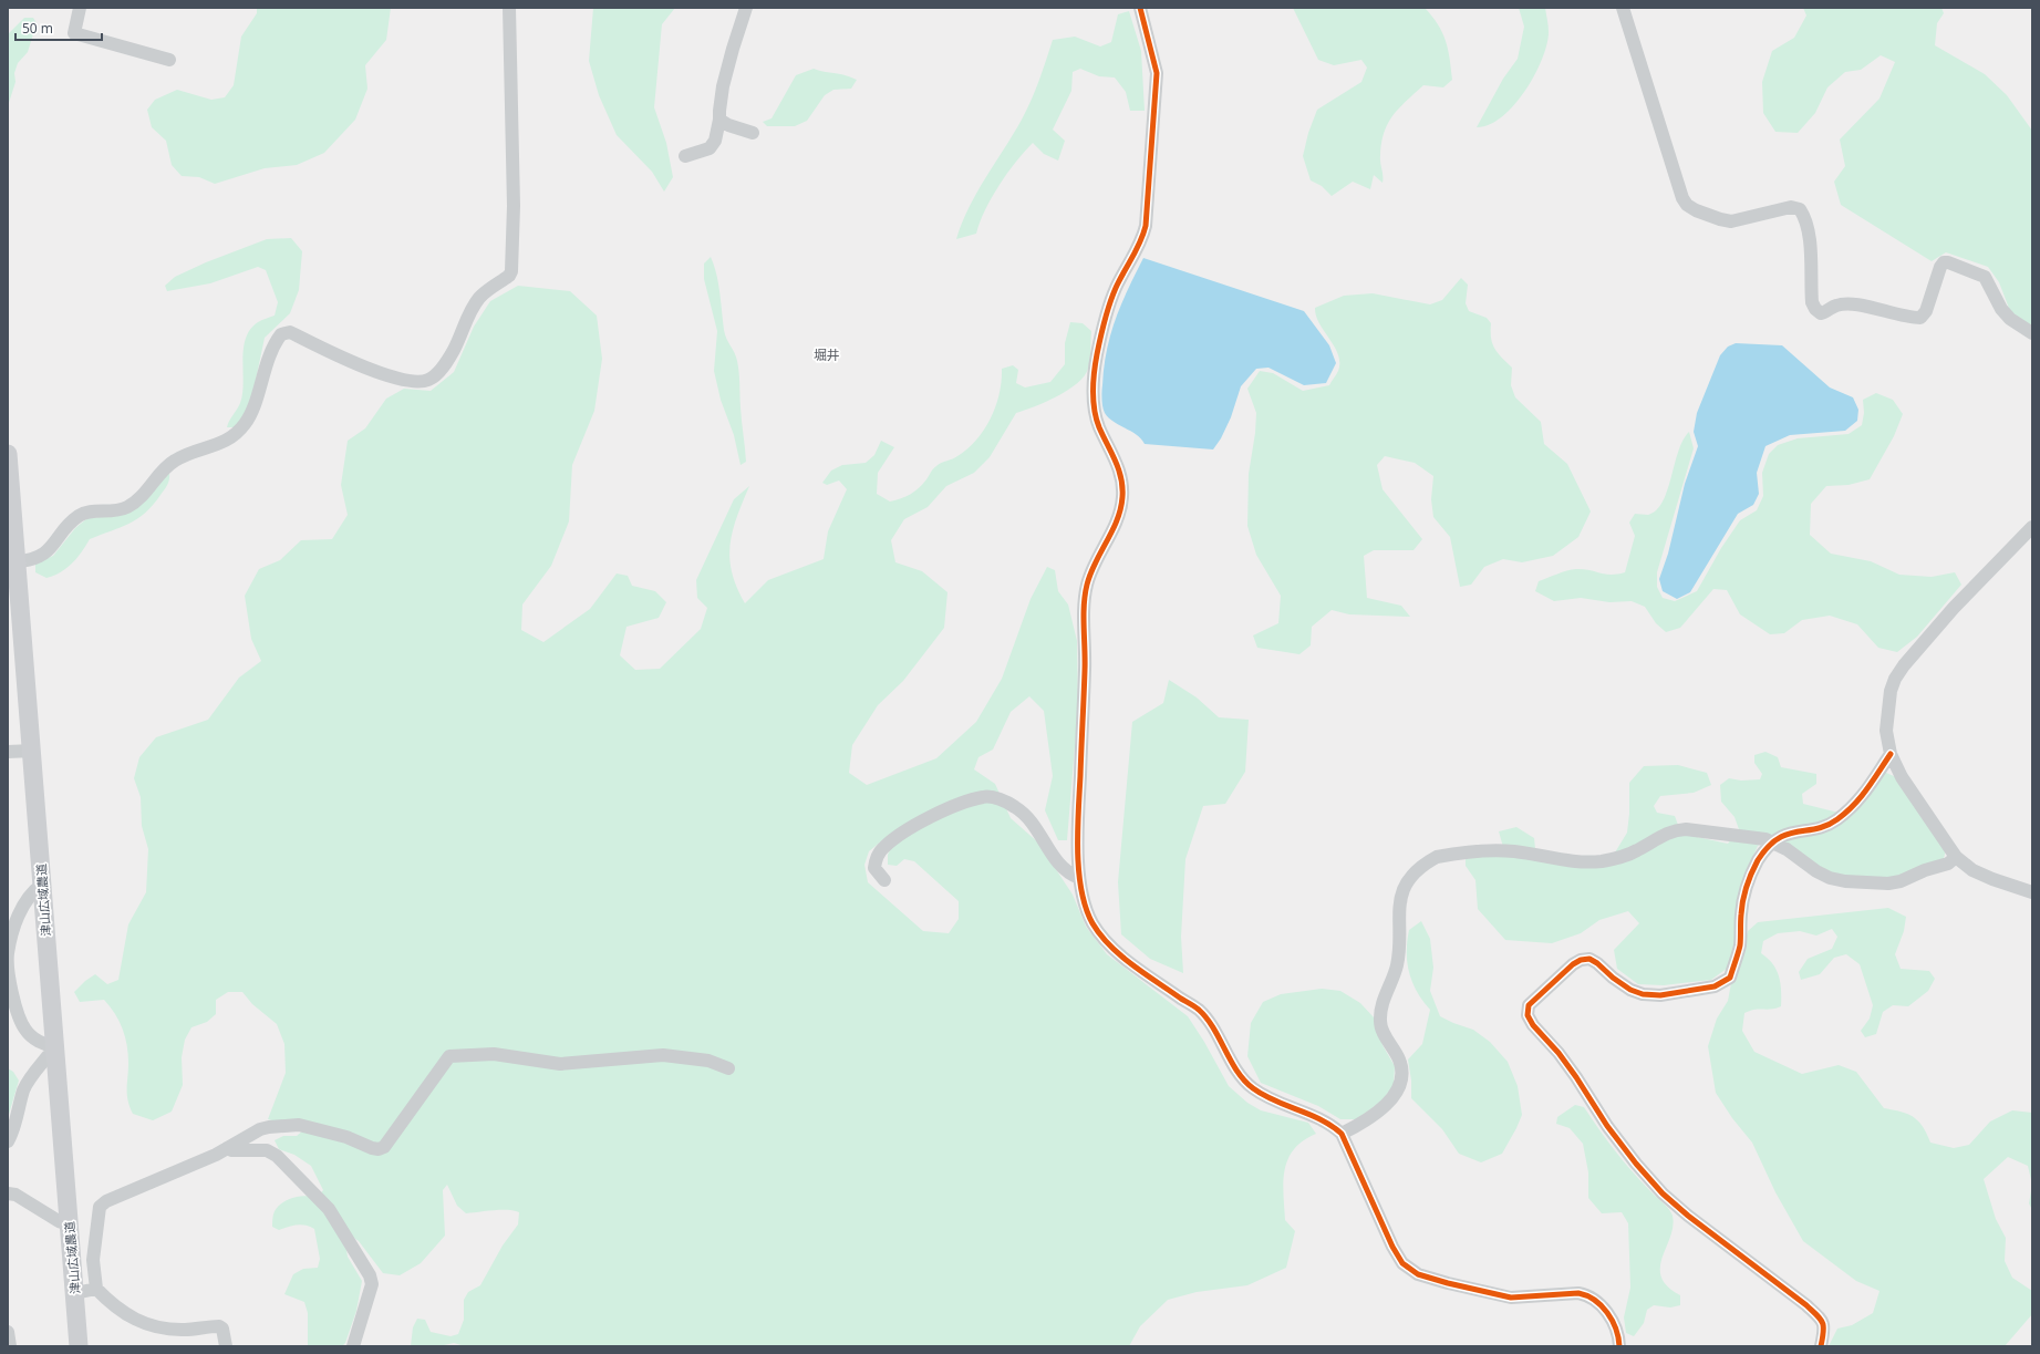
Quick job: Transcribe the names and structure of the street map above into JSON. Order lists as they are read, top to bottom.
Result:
{
  "streets": {
    "street": ["津山広域農道"]
  },
  "districts": ["堀井"],
  "scale_bar": "50 m"
}
